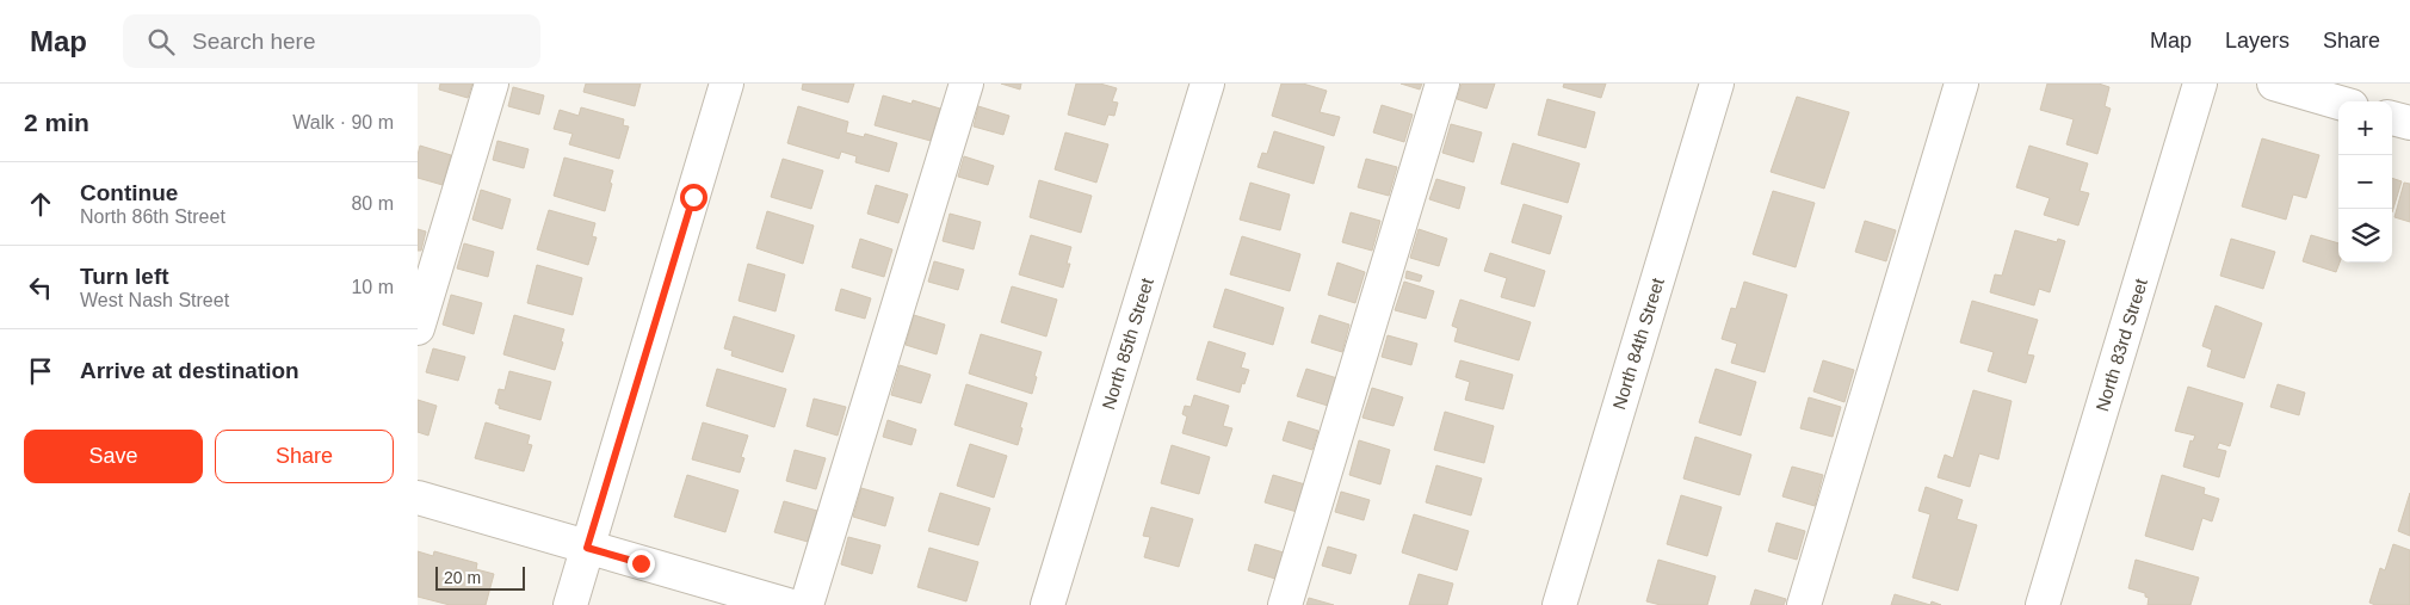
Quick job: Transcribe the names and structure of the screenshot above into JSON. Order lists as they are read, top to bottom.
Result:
{
  "streets": {
    "street": ["North 85th Street", "North 84th Street", "North 83rd Street"]
  },
  "scale_bar": "20 m",
  "page": {
    "header": "Map",
    "search": "Search here",
    "nav": ["Map", "Layers", "Share"],
    "heading": ["2 min", "Walk · 90 m"],
    "map_buttons": ["+", "−"],
    "list": [
      ["Continue", "North 86th Street", "80 m"],
      ["Turn left", "West Nash Street", "10 m"],
      "Arrive at destination"
    ],
    "buttons": ["Save", "Share"],
    "scale": "20 m"
  }
}
